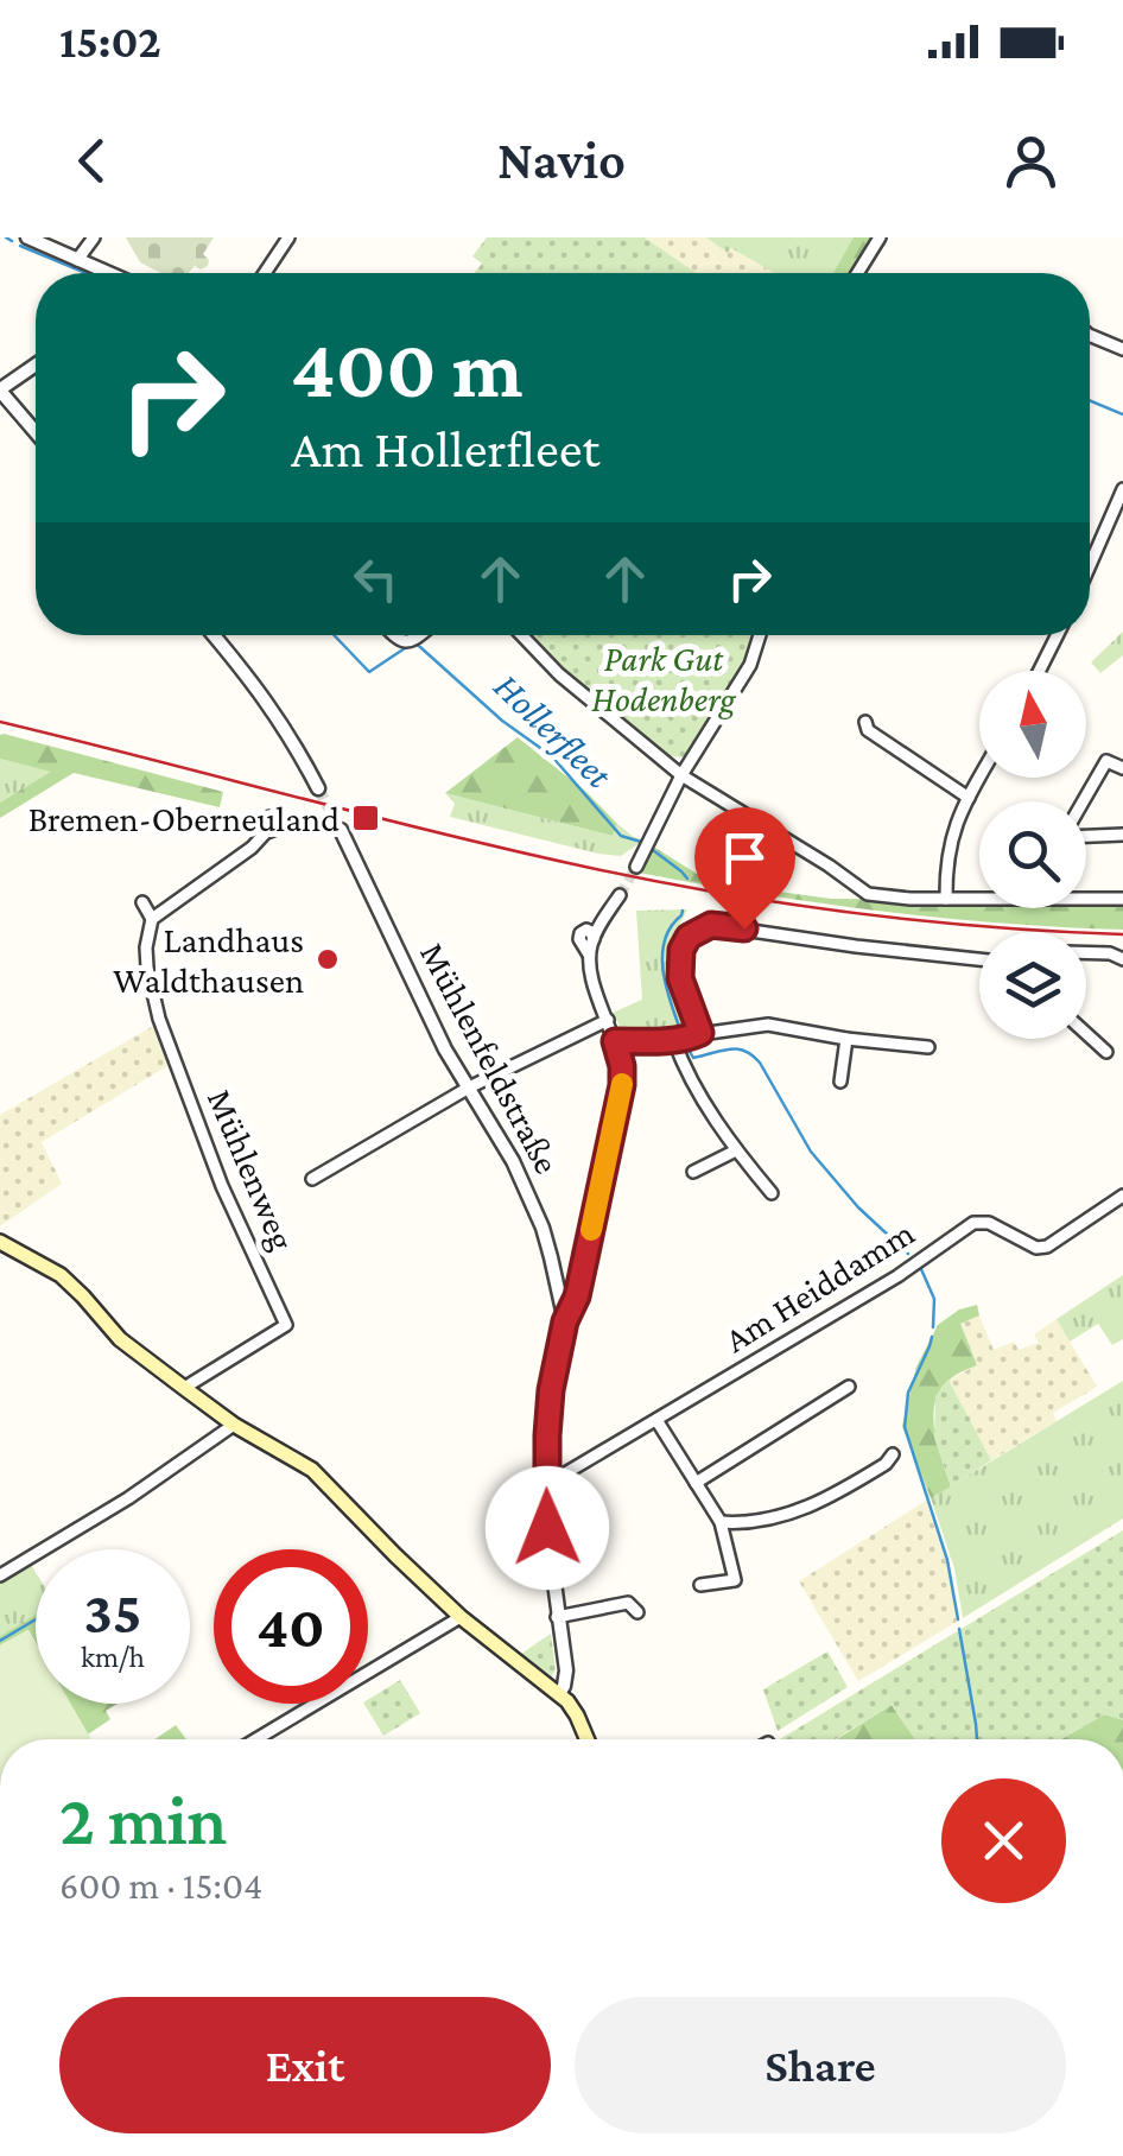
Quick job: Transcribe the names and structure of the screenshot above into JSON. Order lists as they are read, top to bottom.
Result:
{
  "streets": {
    "street": ["Mühlenfeldstraße", "Mühlenweg", "Am Heiddamm"]
  },
  "water": ["Hollerfleet"],
  "parks": ["Park Gut Hodenberg"],
  "places": {
    "transit": ["Bremen-Oberneuland"],
    "other": ["Landhaus Waldthausen"]
  },
  "north": "top",
  "page": {
    "status": "15:02",
    "header": "Navio",
    "turn": ["400 m", "Am Hollerfleet"],
    "speed": "35 km/h",
    "limit": "40",
    "heading": ["2 min", "600 m · 15:04"],
    "buttons": ["Exit", "Share"]
  }
}
